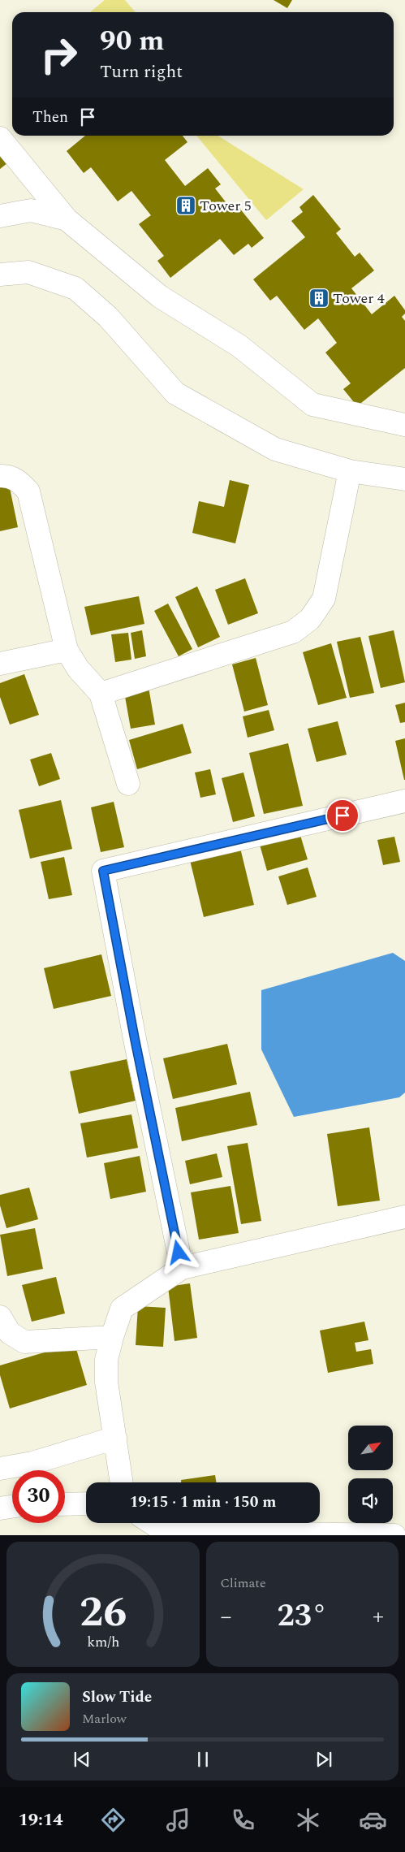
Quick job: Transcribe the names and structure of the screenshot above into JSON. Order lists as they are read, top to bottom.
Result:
{
  "places": {
    "building": ["Tower 5", "Tower 4"]
  },
  "north": "top right",
  "page": {
    "turn": ["90 m", "Turn right"],
    "then": "Then",
    "limit": "30",
    "trip": "19:15 · 1 min · 150 m",
    "tile": "Climate",
    "heat": ["−", "23°", "+"],
    "song": ["Slow Tide", "Marlow"],
    "tabs": "19:14",
    "gauge": ["26", "km/h"]
  }
}
